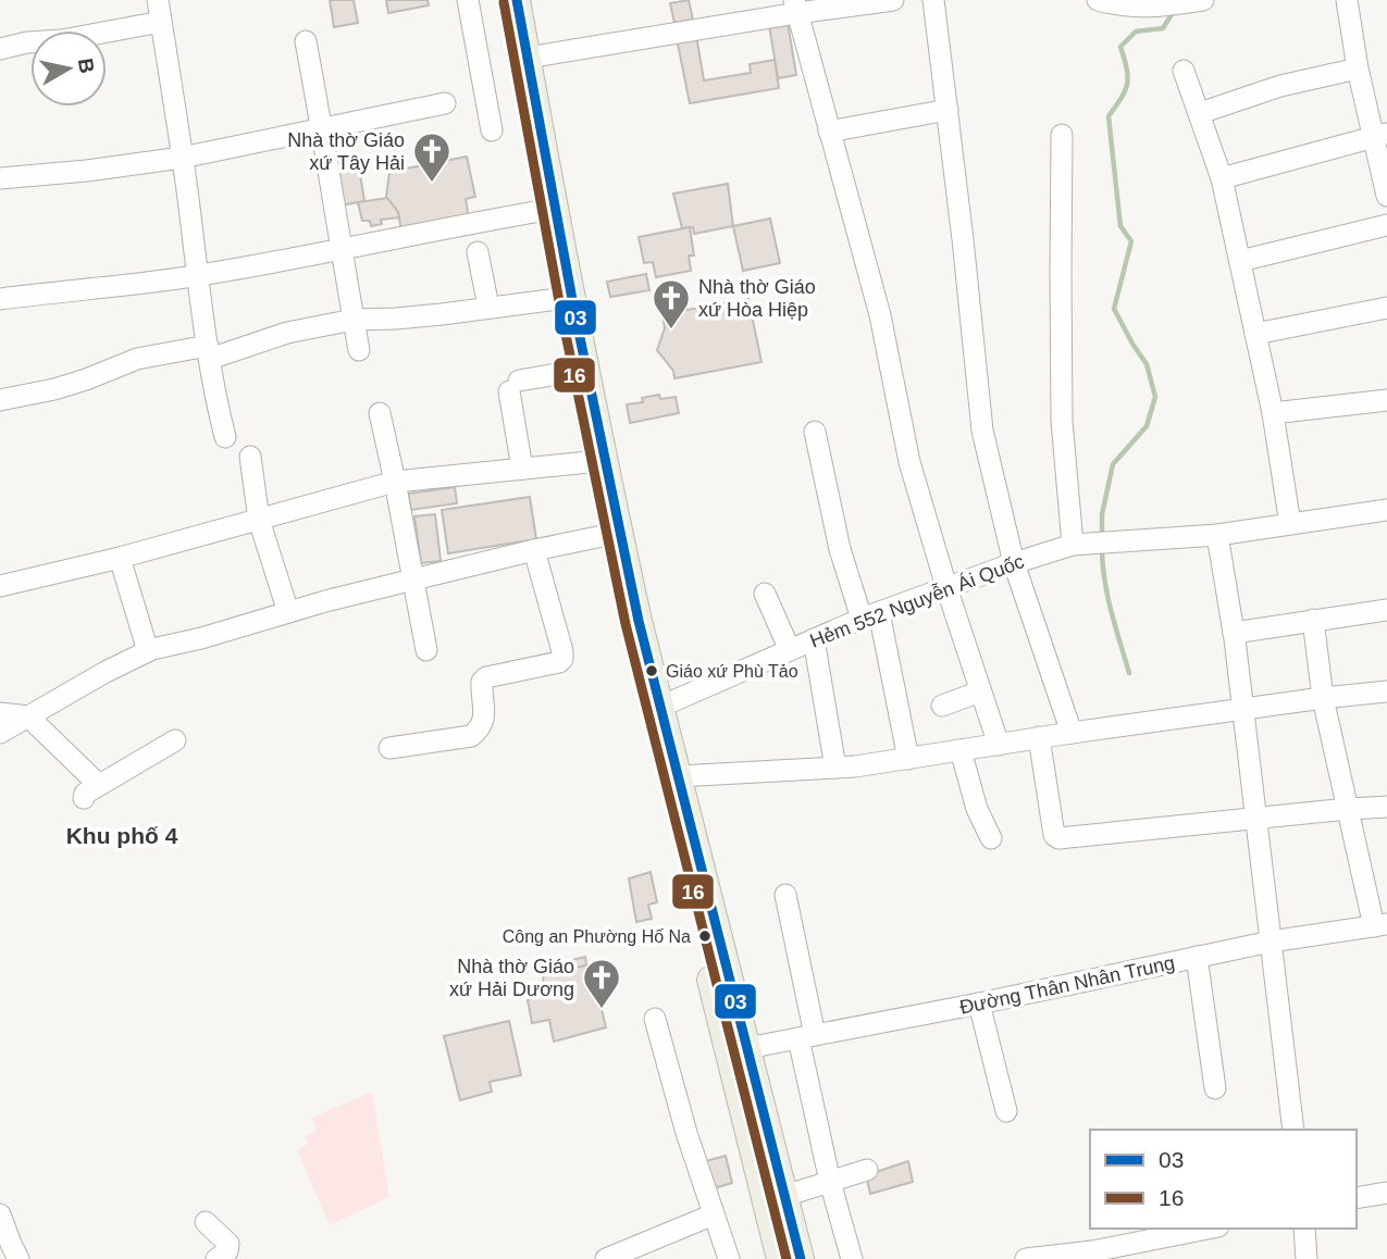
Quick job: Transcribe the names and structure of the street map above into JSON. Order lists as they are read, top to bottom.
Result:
{
  "streets": {
    "street": ["Hẻm 552 Nguyễn Ái Quốc", "Đường Thân Nhân Trung"]
  },
  "districts": ["Khu phố 4"],
  "places": {
    "church": ["Nhà thờ Giáo xứ Tây Hải", "Nhà thờ Giáo xứ Hòa Hiệp", "Nhà thờ Giáo xứ Hải Dương"],
    "other": ["Giáo xứ Phù Tảo", "Công an Phường Hố Na"]
  },
  "lines": ["transit line 03", "transit line 16"],
  "legend": ["03", "16"],
  "north": "right"
}
